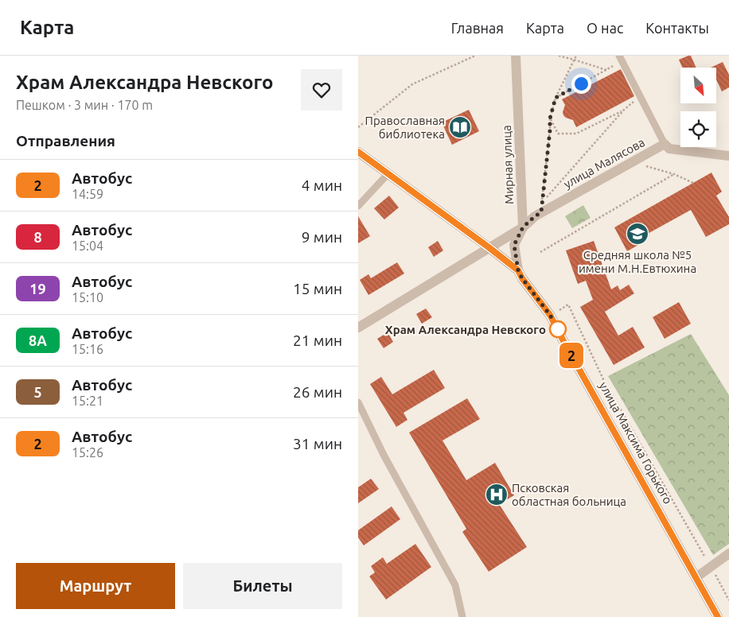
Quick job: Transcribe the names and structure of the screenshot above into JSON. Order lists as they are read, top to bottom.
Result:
{
  "streets": {
    "main road": ["улица Максима Горького"],
    "street": ["улица Малясова", "Мирная улица"]
  },
  "crossings": [
    ["улица Малясова", "Мирная улица"],
    ["улица Малясова", "улица Максима Горького"],
    ["Мирная улица", "улица Максима Горького"]
  ],
  "places": {
    "library": ["Православная библиотека"],
    "school or university": ["Средняя школа №5 имени М.Н.Евтюхина"],
    "other": ["Храм Александра Невского"],
    "hospital": ["Псковская областная больница"]
  },
  "lines": ["bus line 2"],
  "north": "bottom right",
  "page": {
    "header": "Карта",
    "nav": [
      "Главная",
      "Карта",
      "О нас",
      "Контакты"
    ],
    "heading": [
      ["Храм Александра Невского", "Пешком · 3 мин · 170 m"],
      "Отправления"
    ],
    "on_map": "2",
    "list": [
      {
        "mark": "2",
        "name": "Автобус",
        "note": "14:59",
        "value": "4 мин"
      },
      {
        "mark": "8",
        "name": "Автобус",
        "note": "15:04",
        "value": "9 мин"
      },
      {
        "mark": "19",
        "name": "Автобус",
        "note": "15:10",
        "value": "15 мин"
      },
      {
        "mark": "8А",
        "name": "Автобус",
        "note": "15:16",
        "value": "21 мин"
      },
      {
        "mark": "5",
        "name": "Автобус",
        "note": "15:21",
        "value": "26 мин"
      },
      {
        "mark": "2",
        "name": "Автобус",
        "note": "15:26",
        "value": "31 мин"
      }
    ],
    "buttons": ["Маршрут", "Билеты"]
  }
}
